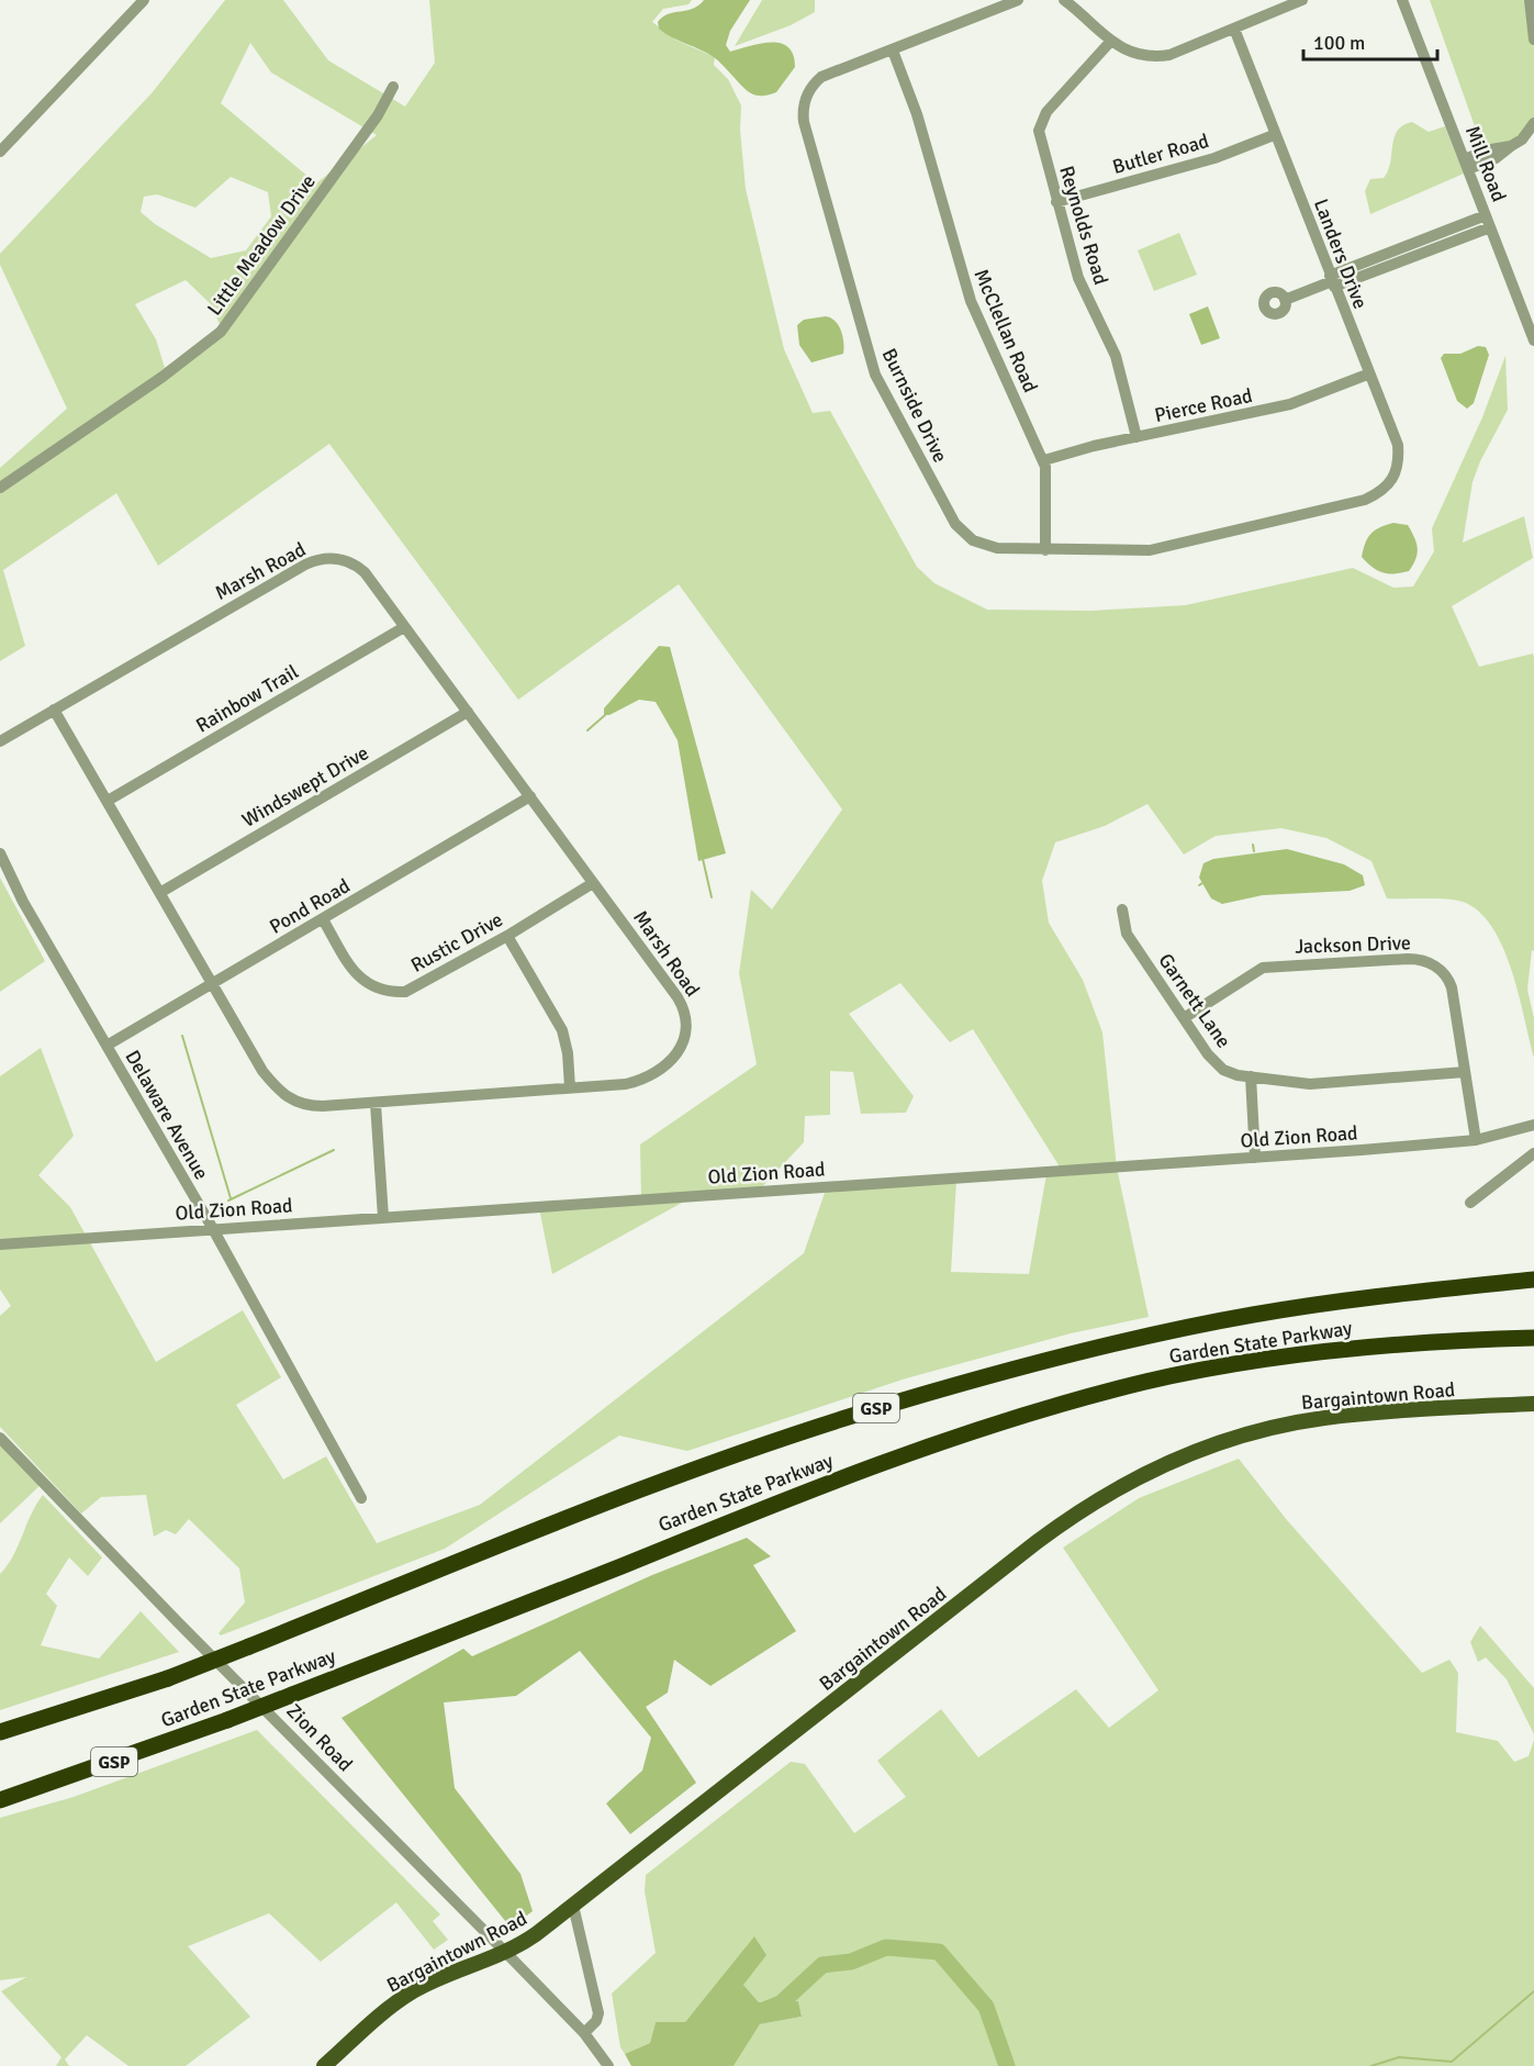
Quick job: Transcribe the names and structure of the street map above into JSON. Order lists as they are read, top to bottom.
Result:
{
  "streets": {
    "highway": ["Garden State Parkway", "GSP"],
    "main road": ["Bargaintown Road"],
    "street": [
      "Butler Road",
      "Mill Road",
      "Reynolds Road",
      "Little Meadow Drive",
      "Landers Drive",
      "McClellan Road",
      "Burnside Drive",
      "Pierce Road",
      "Marsh Road",
      "Rainbow Trail",
      "Windswept Drive",
      "Pond Road",
      "Rustic Drive",
      "Jackson Drive",
      "Garnett Lane",
      "Delaware Avenue",
      "Old Zion Road",
      "Zion Road"
    ]
  },
  "crossings": [
    ["Butler Road", "Reynolds Road"],
    ["Butler Road", "Landers Drive"],
    ["Reynolds Road", "Pierce Road"],
    ["Landers Drive", "Burnside Drive"],
    ["Landers Drive", "Pierce Road"],
    ["McClellan Road", "Burnside Drive"],
    ["McClellan Road", "Pierce Road"],
    ["Marsh Road", "Rainbow Trail"],
    ["Marsh Road", "Windswept Drive"],
    ["Marsh Road", "Pond Road"],
    ["Marsh Road", "Rustic Drive"],
    ["Pond Road", "Rustic Drive"],
    ["Pond Road", "Delaware Avenue"],
    ["Jackson Drive", "Garnett Lane"],
    ["Jackson Drive", "Old Zion Road"],
    ["Delaware Avenue", "Old Zion Road"],
    ["Bargaintown Road", "Zion Road"]
  ],
  "scale_bar": "100 m"
}
